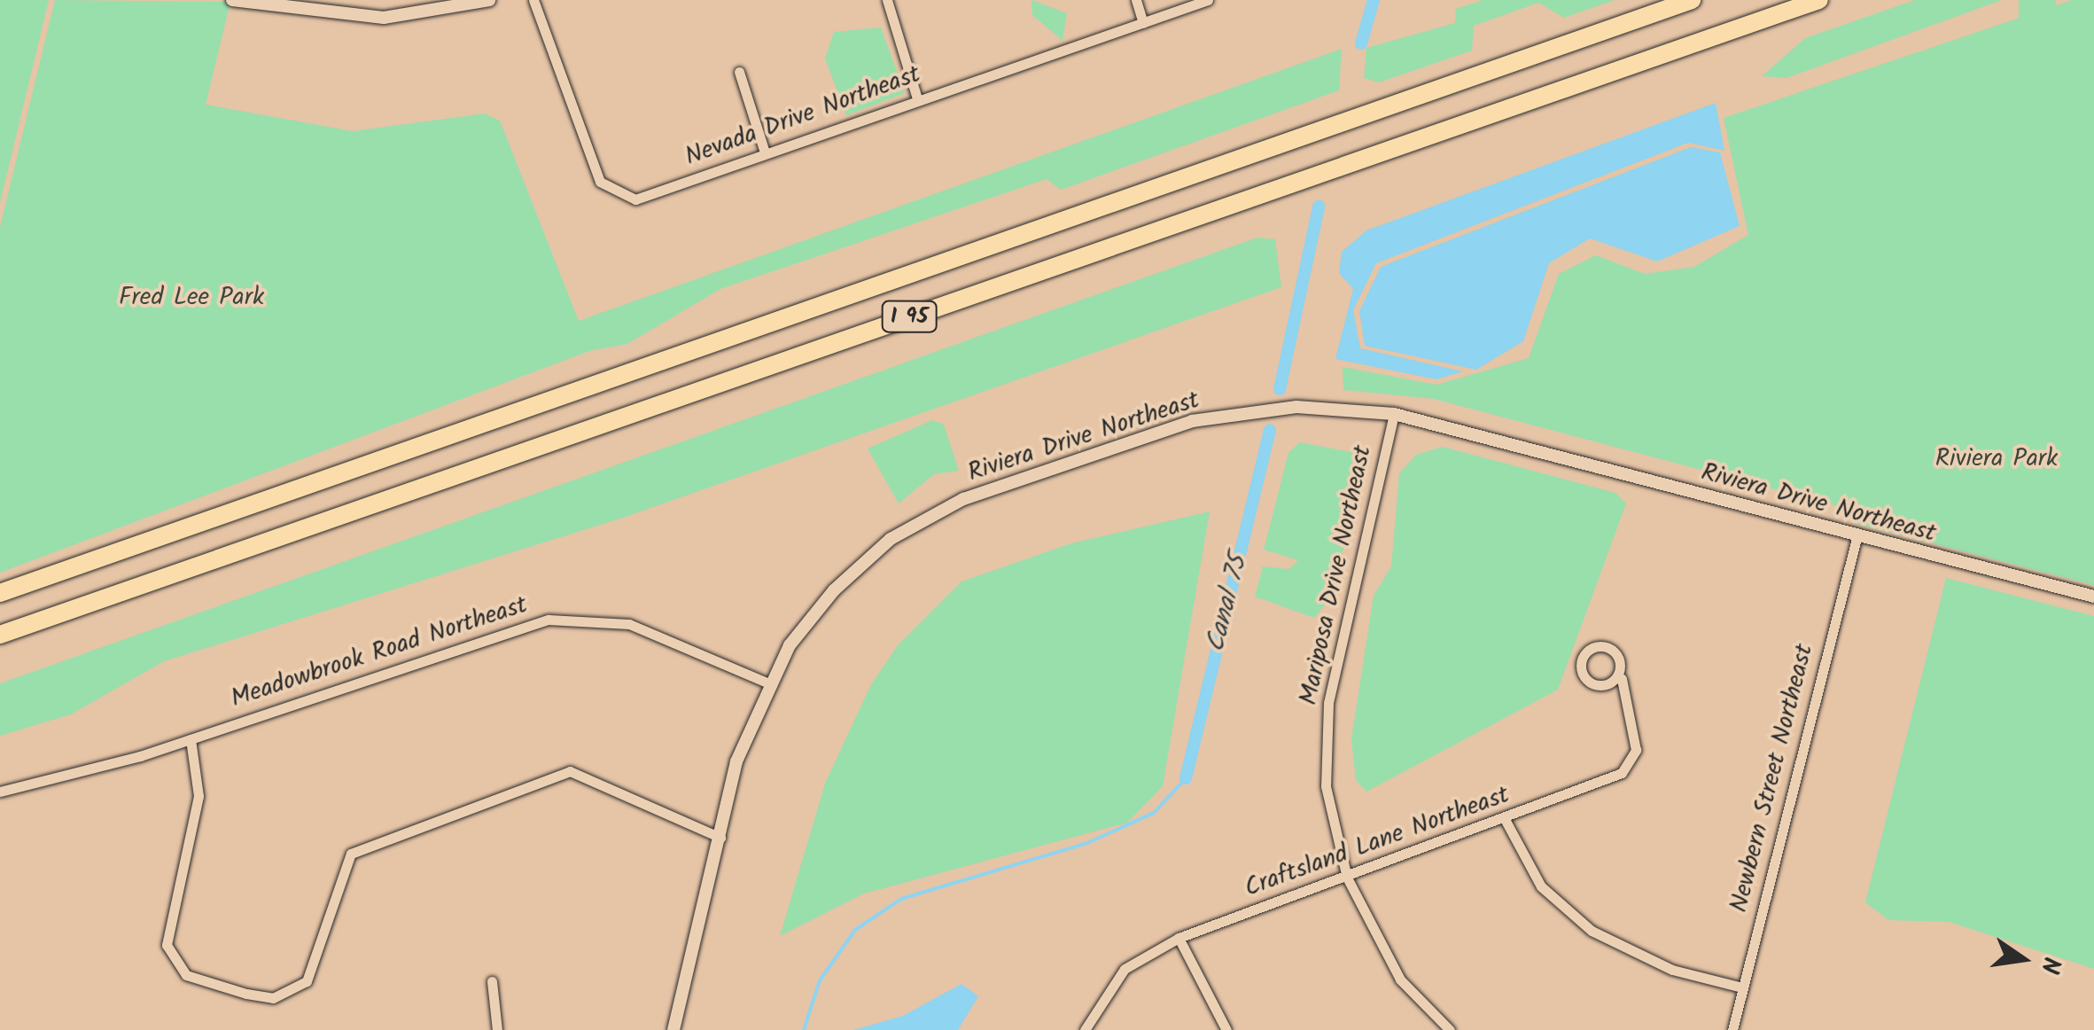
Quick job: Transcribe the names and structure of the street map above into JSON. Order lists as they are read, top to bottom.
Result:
{
  "streets": {
    "highway": ["I 95"],
    "street": [
      "Nevada Drive Northeast",
      "Riviera Drive Northeast",
      "Mariposa Drive Northeast",
      "Meadowbrook Road Northeast",
      "Newbern Street Northeast",
      "Craftsland Lane Northeast"
    ]
  },
  "crossings": [
    ["Riviera Drive Northeast", "Mariposa Drive Northeast"],
    ["Riviera Drive Northeast", "Meadowbrook Road Northeast"],
    ["Riviera Drive Northeast", "Newbern Street Northeast"],
    ["Mariposa Drive Northeast", "Craftsland Lane Northeast"]
  ],
  "water": ["Canal 75"],
  "parks": ["Fred Lee Park", "Riviera Park"],
  "north": "right"
}
